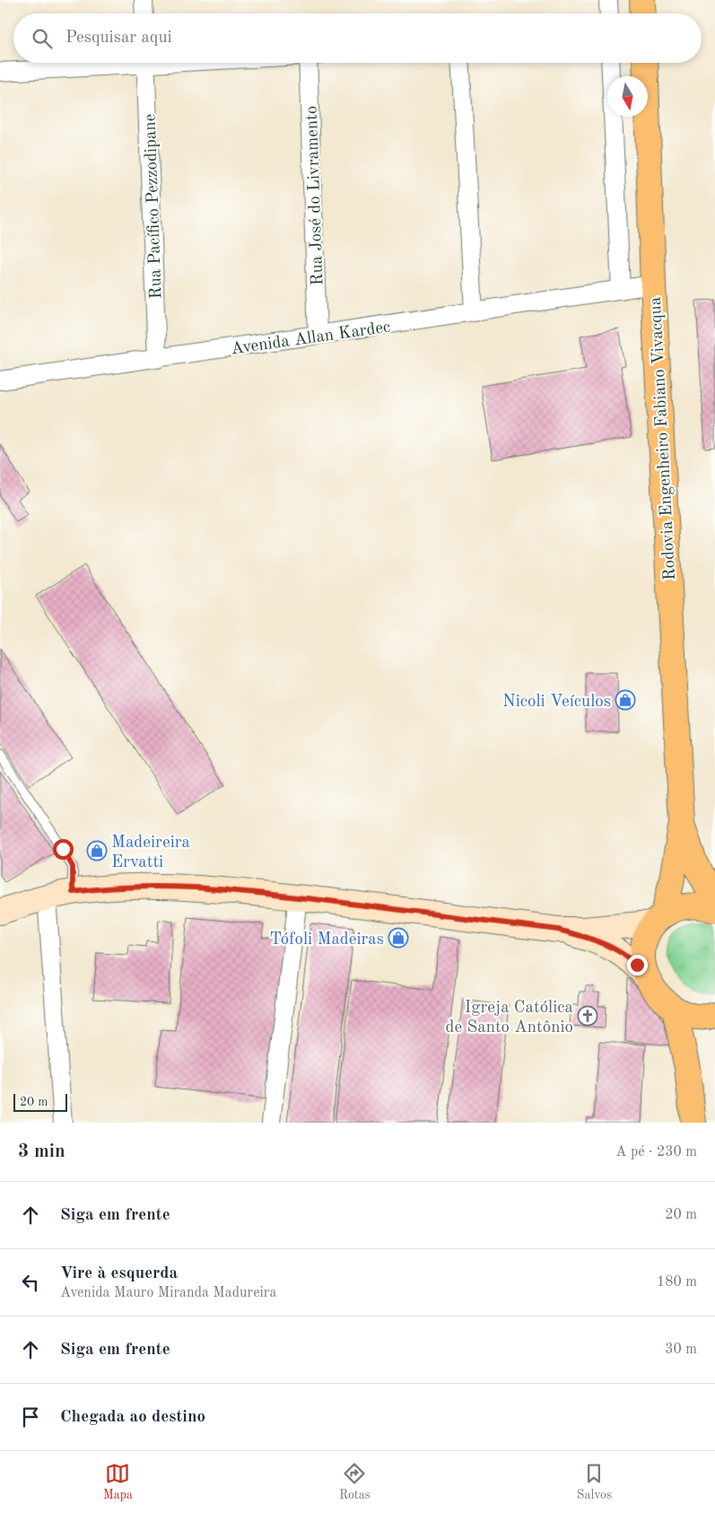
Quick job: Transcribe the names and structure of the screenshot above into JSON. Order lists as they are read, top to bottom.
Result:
{
  "streets": {
    "highway": ["Rodovia Engenheiro Fabiano Vivacqua"],
    "street": ["Rua José do Livramento", "Rua Pacífico Pezzodipane", "Avenida Allan Kardec"]
  },
  "crossings": [
    ["Rua José do Livramento", "Avenida Allan Kardec"],
    ["Rua Pacífico Pezzodipane", "Avenida Allan Kardec"],
    ["Avenida Allan Kardec", "Rodovia Engenheiro Fabiano Vivacqua"]
  ],
  "places": {
    "shop": ["Nicoli Veículos", "Madeireira Ervatti", "Tófoli Madeiras"],
    "church": ["Igreja Católica de Santo Antônio"]
  },
  "scale_bar": "20 m",
  "north": "bottom",
  "page": {
    "search": "Pesquisar aqui",
    "scale": "20 m",
    "heading": ["3 min", "A pé · 230 m"],
    "list": [
      ["Siga em frente", "20 m"],
      ["Vire à esquerda", "Avenida Mauro Miranda Madureira", "180 m"],
      ["Siga em frente", "30 m"],
      "Chegada ao destino"
    ],
    "nav": ["Mapa", "Rotas", "Salvos"]
  }
}
